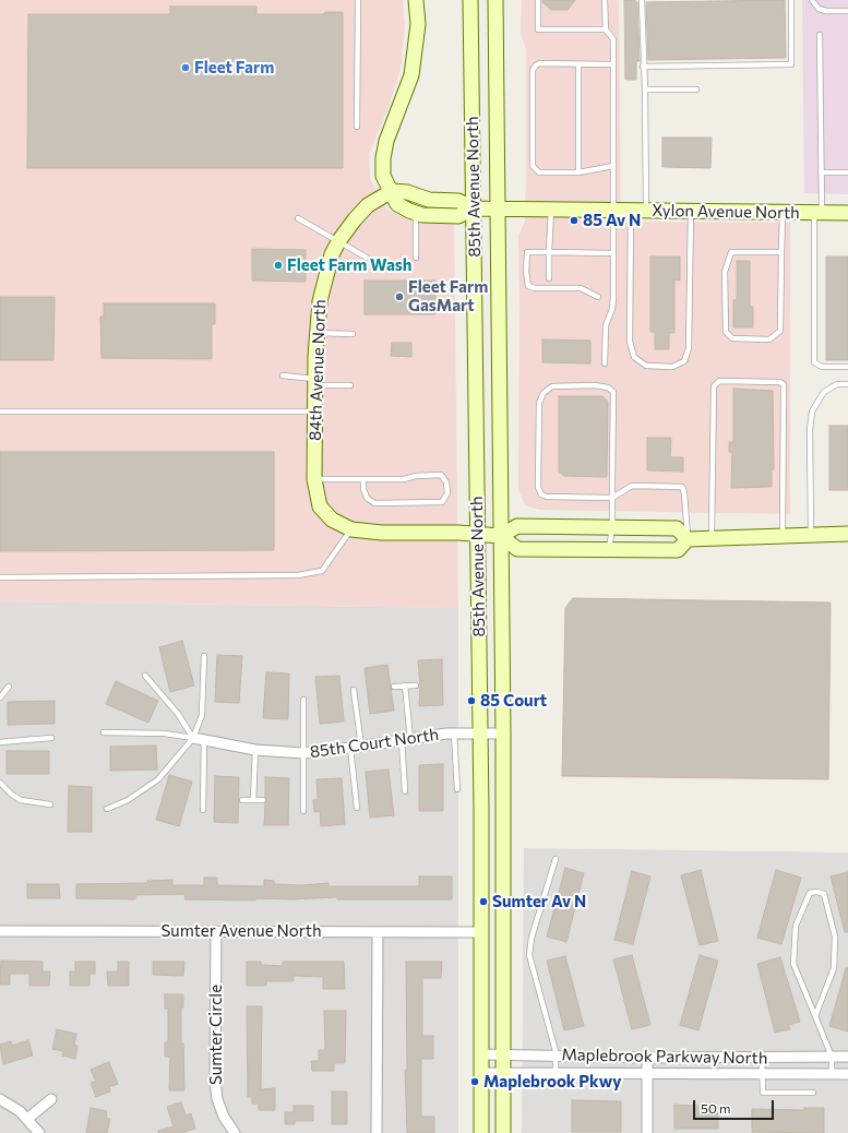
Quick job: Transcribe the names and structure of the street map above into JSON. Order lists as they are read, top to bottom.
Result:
{
  "streets": {
    "main road": ["85th Avenue North", "Xylon Avenue North", "84th Avenue North"],
    "street": [
      "85th Court North",
      "Sumter Avenue North",
      "Sumter Circle",
      "Maplebrook Parkway North"
    ]
  },
  "crossings": [
    ["85th Avenue North", "Xylon Avenue North"],
    ["85th Avenue North", "85th Court North"],
    ["85th Avenue North", "Sumter Avenue North"],
    ["85th Avenue North", "Maplebrook Parkway North"],
    ["Sumter Avenue North", "Sumter Circle"]
  ],
  "places": [
    "Fleet Farm",
    "85 Av N",
    "Fleet Farm Wash",
    "Fleet Farm GasMart",
    "85 Court",
    "Sumter Av N",
    "Maplebrook Pkwy"
  ],
  "scale_bar": "50 m"
}
